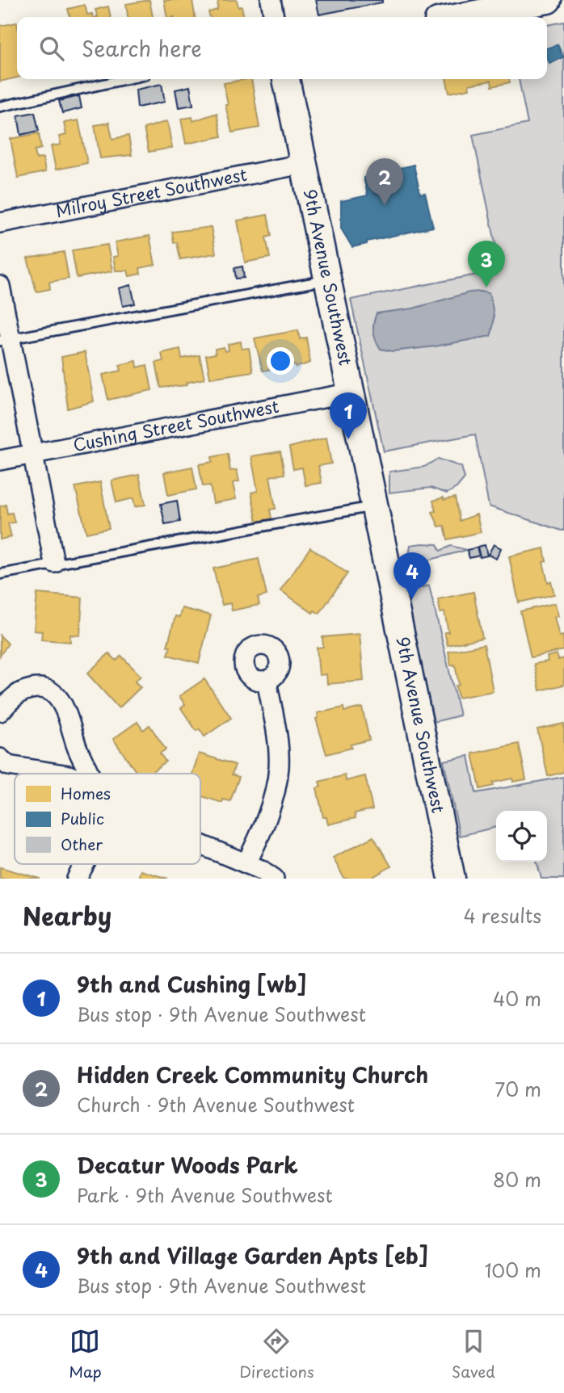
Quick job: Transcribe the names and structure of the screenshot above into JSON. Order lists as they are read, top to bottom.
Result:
{
  "streets": {
    "street": ["Milroy Street Southwest", "9th Avenue Southwest", "Cushing Street Southwest"]
  },
  "crossings": [
    ["Milroy Street Southwest", "9th Avenue Southwest"],
    ["9th Avenue Southwest", "Cushing Street Southwest"]
  ],
  "legend": ["Homes", "Public", "Other"],
  "page": {
    "search": "Search here",
    "pins": [
      "2",
      "3",
      "1",
      "4"
    ],
    "heading": ["Nearby", "4 results"],
    "list": [
      {
        "mark": "1",
        "name": "9th and Cushing [wb]",
        "note": "Bus stop · 9th Avenue Southwest",
        "value": "40 m"
      },
      {
        "mark": "2",
        "name": "Hidden Creek Community Church",
        "note": "Church · 9th Avenue Southwest",
        "value": "70 m"
      },
      {
        "mark": "3",
        "name": "Decatur Woods Park",
        "note": "Park · 9th Avenue Southwest",
        "value": "80 m"
      },
      {
        "mark": "4",
        "name": "9th and Village Garden Apts [eb]",
        "note": "Bus stop · 9th Avenue Southwest",
        "value": "100 m"
      }
    ],
    "nav": ["Map", "Directions", "Saved"]
  }
}
